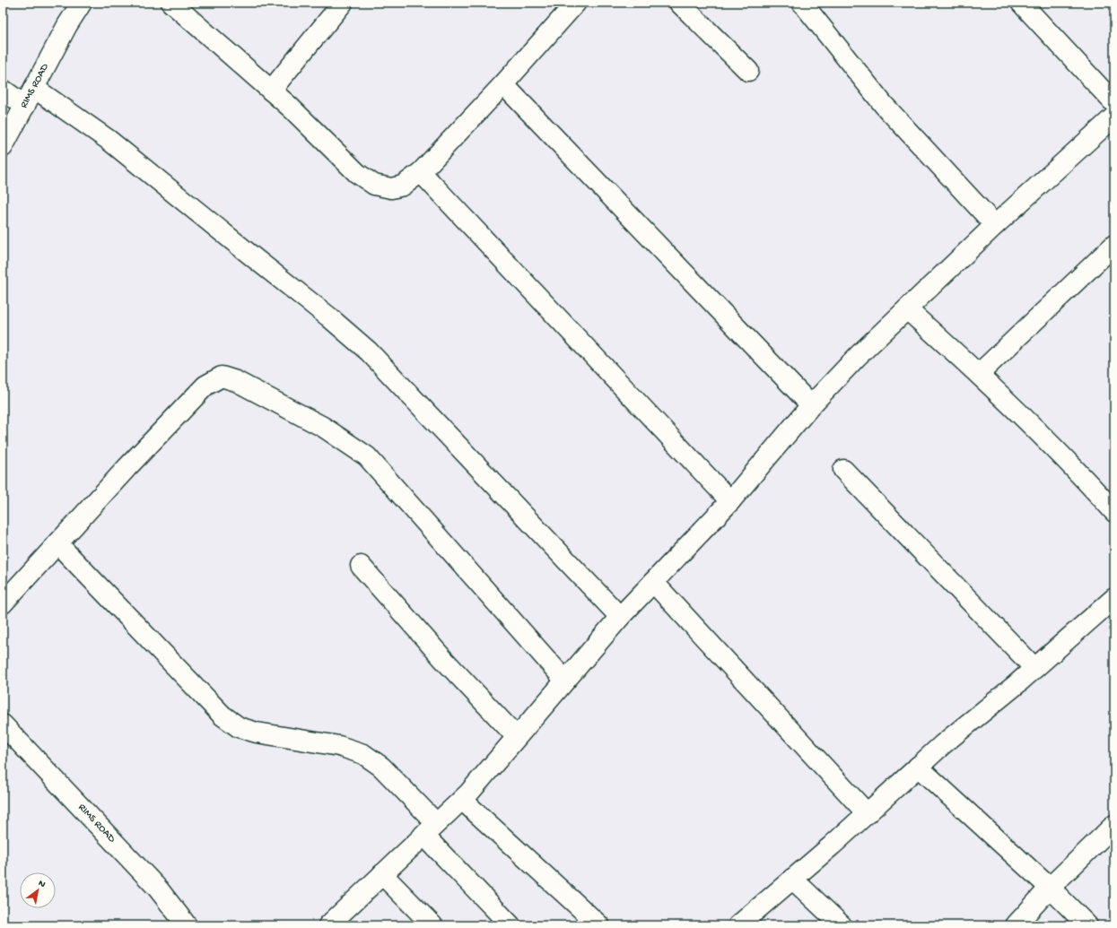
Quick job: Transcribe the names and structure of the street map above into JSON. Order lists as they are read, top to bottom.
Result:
{
  "streets": {
    "street": ["RIMS ROAD"]
  },
  "north": "top right"
}
